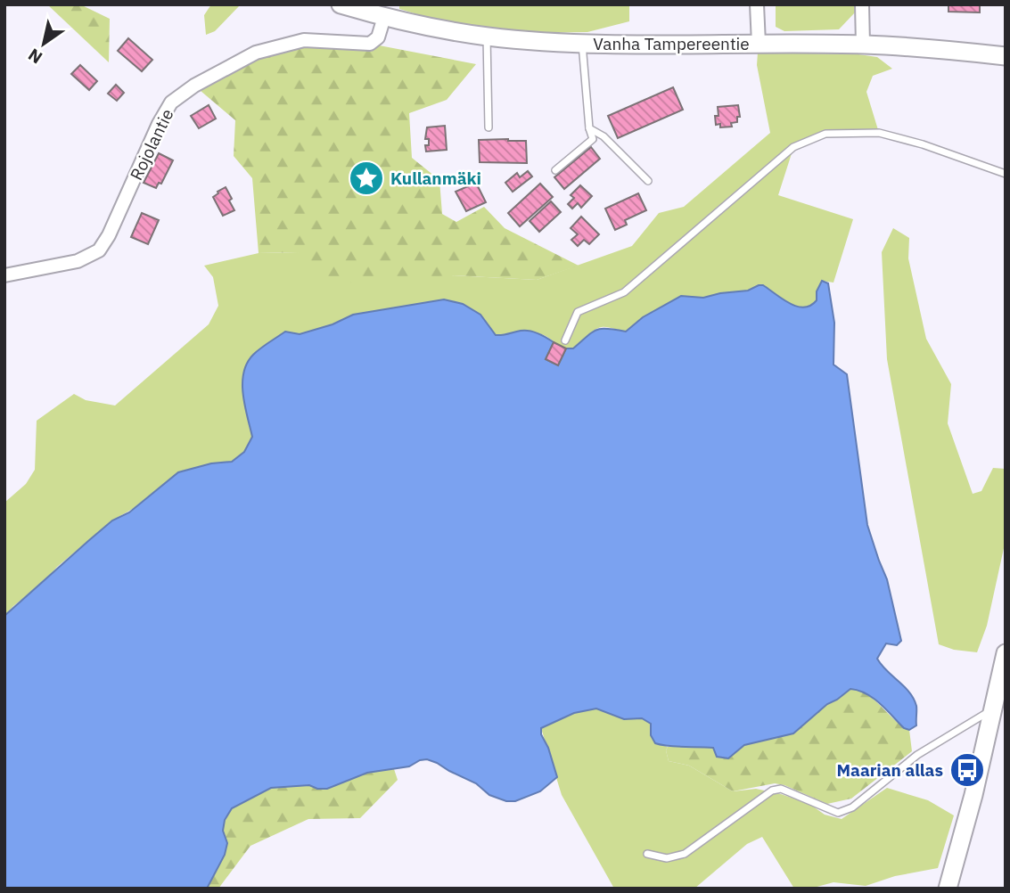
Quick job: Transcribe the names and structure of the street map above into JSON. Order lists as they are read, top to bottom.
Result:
{
  "streets": {
    "main road": ["Vanha Tampereentie"],
    "street": ["Rojolantie"]
  },
  "crossings": [
    ["Vanha Tampereentie", "Rojolantie"]
  ],
  "places": {
    "place": ["Kullanmäki"],
    "bus stop": ["Maarian allas"]
  },
  "north": "bottom left"
}
